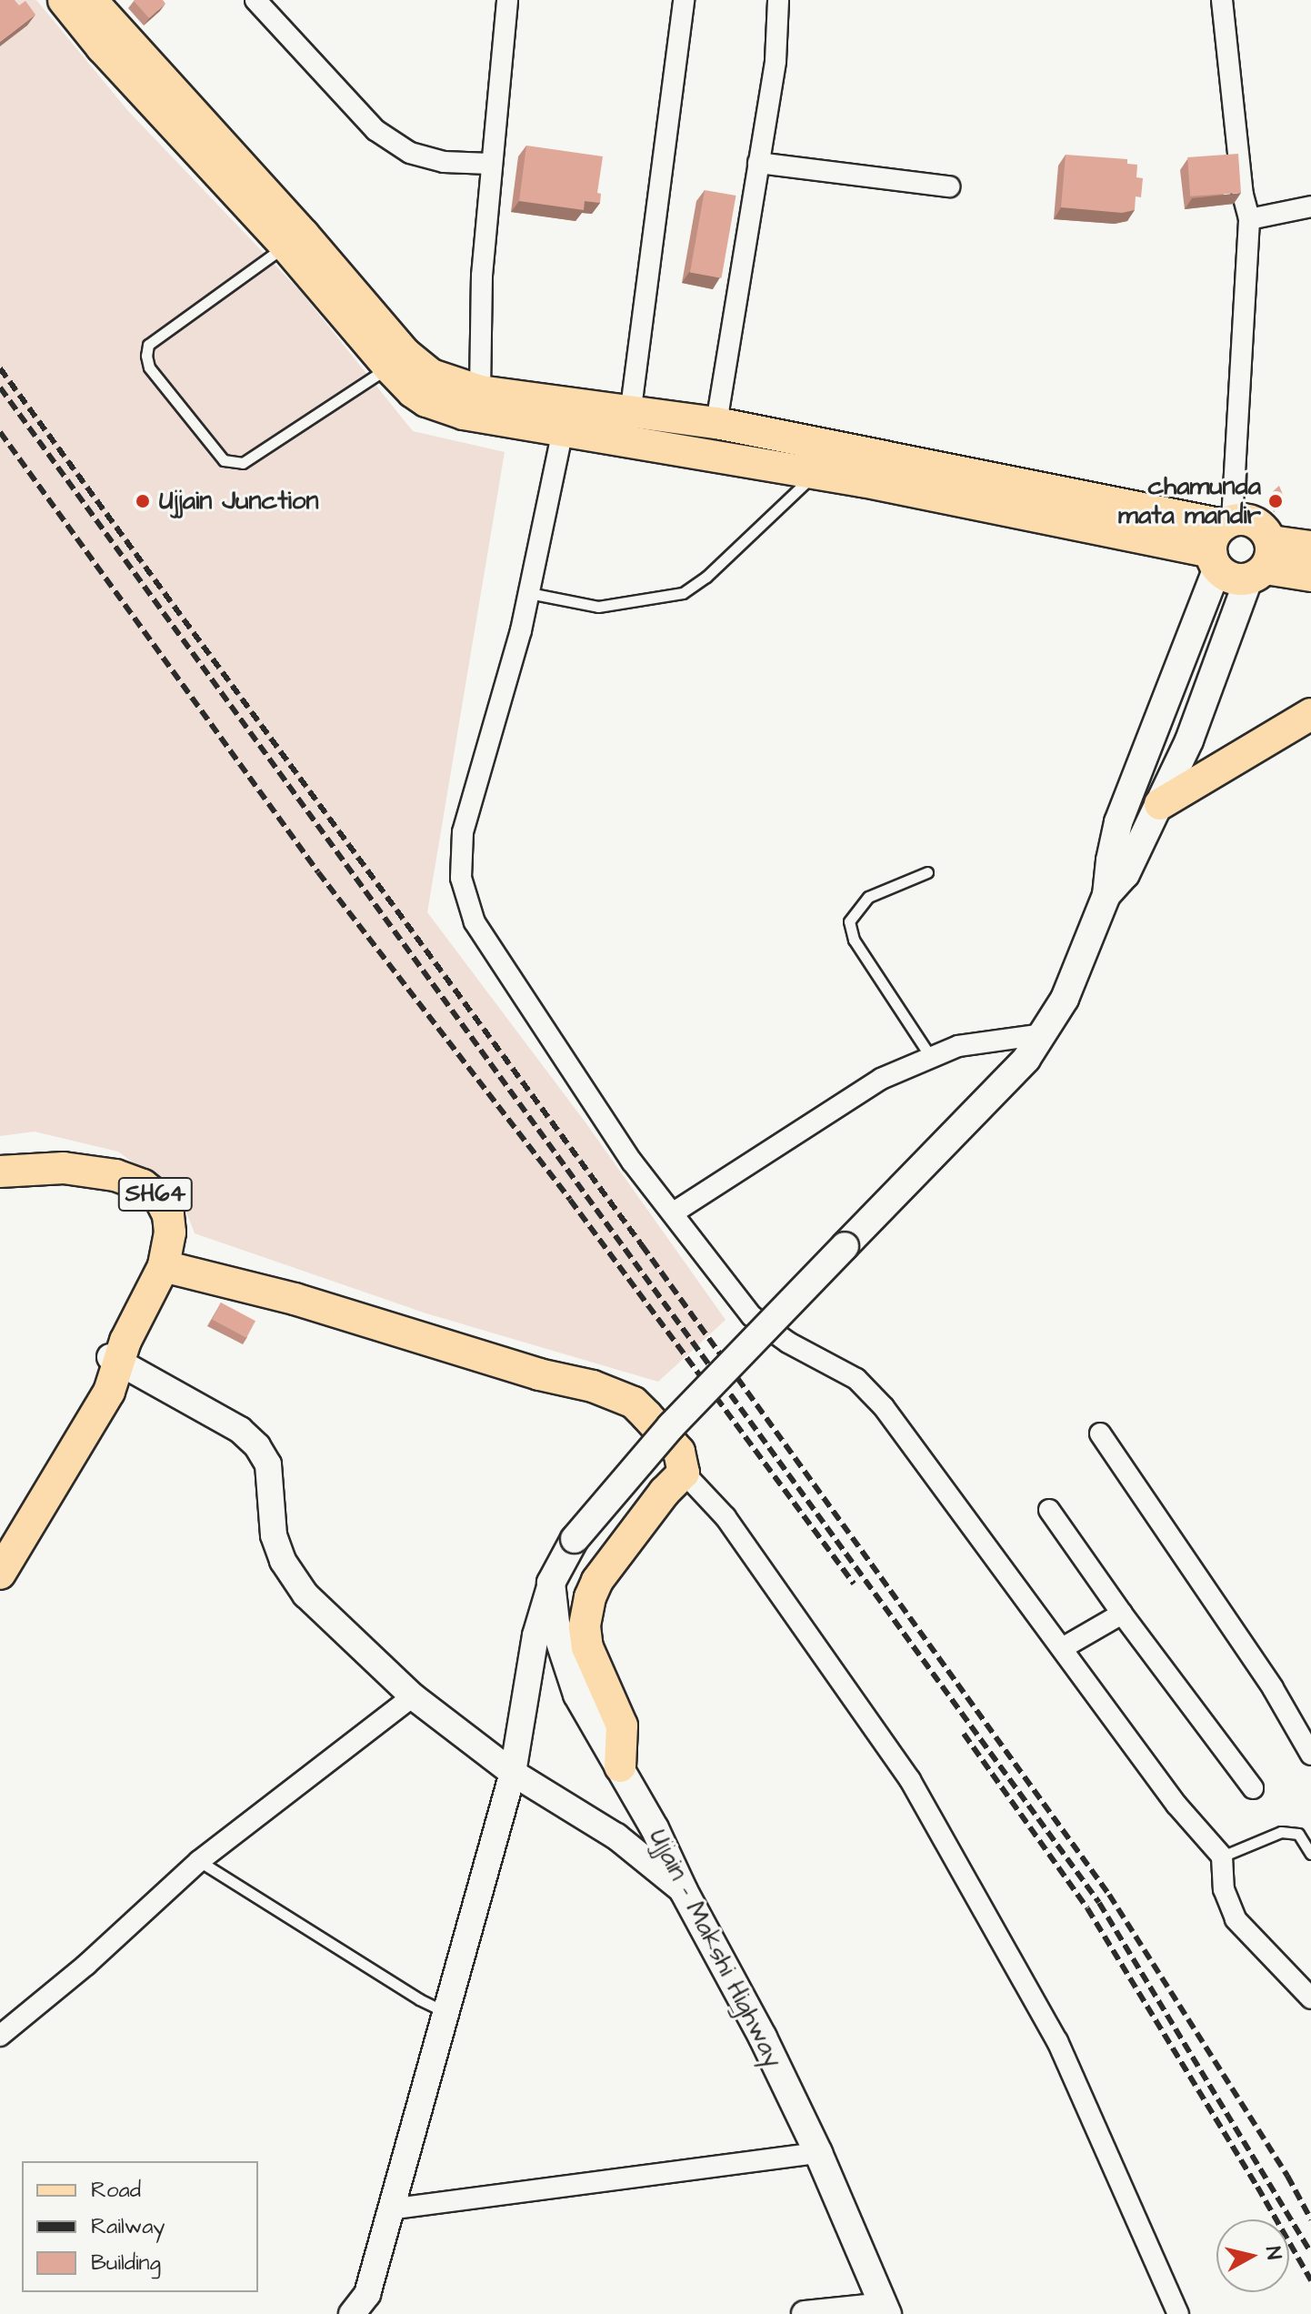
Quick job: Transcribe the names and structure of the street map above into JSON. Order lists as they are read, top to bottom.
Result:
{
  "streets": {
    "main road": ["SH64", "Ujjain - Makshi Highway"]
  },
  "places": ["Ujjain Junction", "chamunda mata mandir"],
  "legend": ["Road", "Railway", "Building"],
  "north": "right"
}
